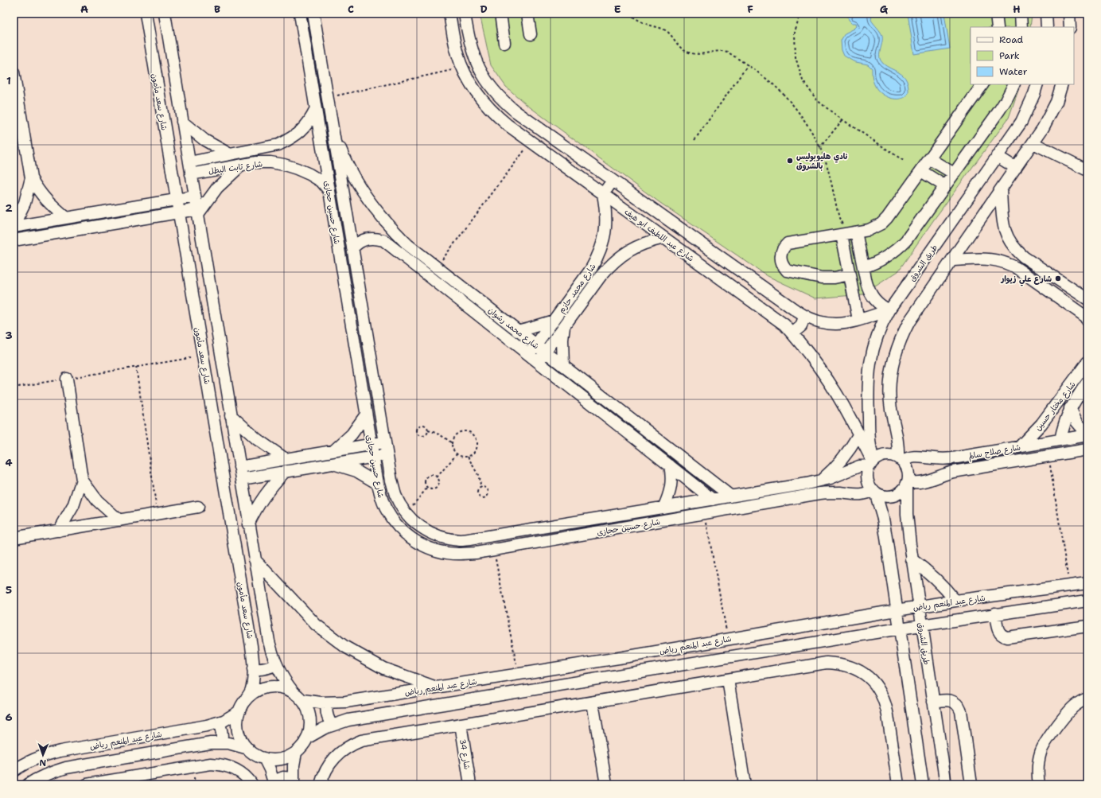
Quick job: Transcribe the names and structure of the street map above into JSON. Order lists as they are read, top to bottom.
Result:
{
  "streets": {
    "street": [
      "شارع سعد مأمون",
      "شارع ثابت البطل",
      "شارع حسين حجازى",
      "شارع عبد اللطيف ابو هيف",
      "طريق الشروق",
      "شارع محمد حازم",
      "شارع محمد رشوان",
      "شارع مختار حسين",
      "شارع صلاح سالم",
      "شارع عبد المنعم رياض",
      "شارع 34"
    ]
  },
  "crossings": [
    ["شارع سعد مأمون", "شارع عبد المنعم رياض"],
    ["شارع ثابت البطل", "شارع حسين حجازى"],
    ["شارع حسين حجازى", "شارع عبد اللطيف ابو هيف"],
    ["شارع حسين حجازى", "طريق الشروق"],
    ["شارع حسين حجازى", "شارع محمد رشوان"],
    ["شارع حسين حجازى", "شارع صلاح سالم"],
    ["شارع عبد اللطيف ابو هيف", "طريق الشروق"],
    ["شارع عبد اللطيف ابو هيف", "شارع محمد حازم"],
    ["شارع عبد اللطيف ابو هيف", "شارع صلاح سالم"],
    ["طريق الشروق", "شارع صلاح سالم"],
    ["طريق الشروق", "شارع عبد المنعم رياض"],
    ["شارع محمد حازم", "شارع محمد رشوان"],
    ["شارع مختار حسين", "شارع صلاح سالم"]
  ],
  "places": ["نادي هليوبوليس بالشروق", "شارع علي زيوار"],
  "legend": ["Road", "Park", "Water"],
  "north": "bottom",
  "grid": {
    "columns": [
      "A",
      "B",
      "C",
      "D",
      "E",
      "F",
      "G",
      "H"
    ],
    "rows": [
      "1",
      "2",
      "3",
      "4",
      "5",
      "6"
    ]
  }
}
